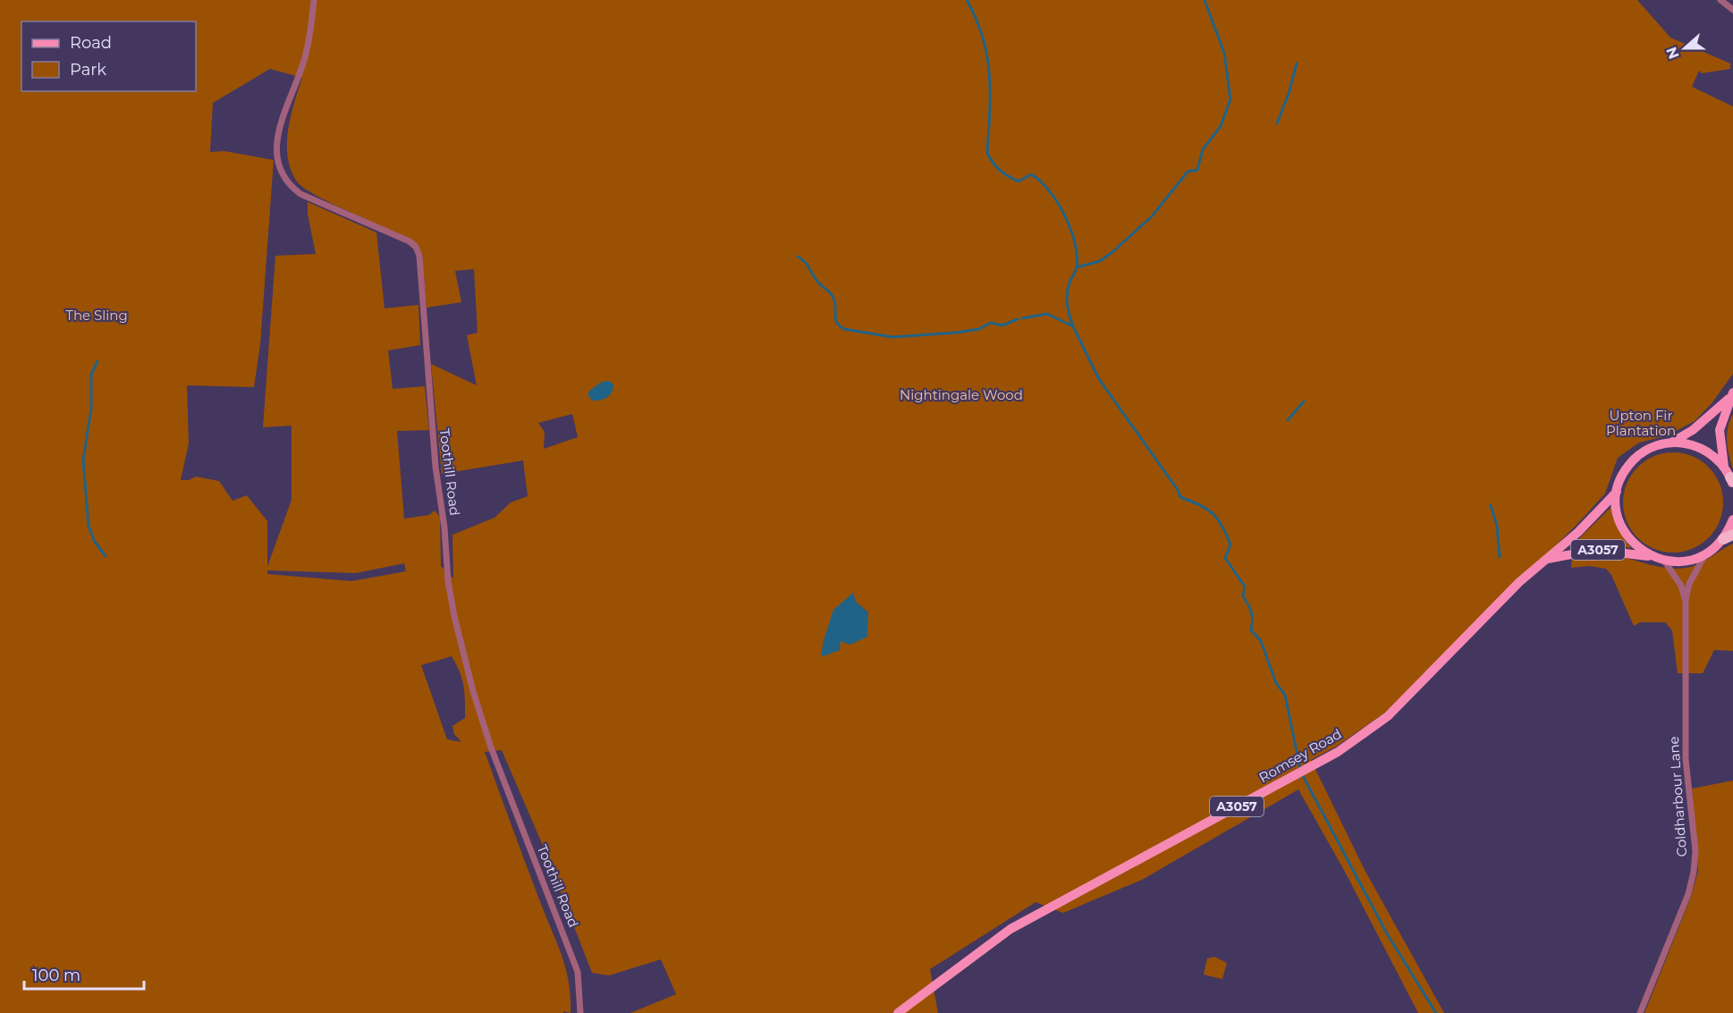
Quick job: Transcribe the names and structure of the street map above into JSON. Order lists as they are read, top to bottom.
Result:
{
  "streets": {
    "main road": ["A3057", "Romsey Road"],
    "street": ["Toothill Road", "Coldharbour Lane"]
  },
  "crossings": [
    ["A3057", "Romsey Road"]
  ],
  "parks": ["The Sling", "Nightingale Wood", "Upton Fir Plantation"],
  "legend": ["Road", "Park"],
  "scale_bar": "100 m",
  "north": "left"
}
